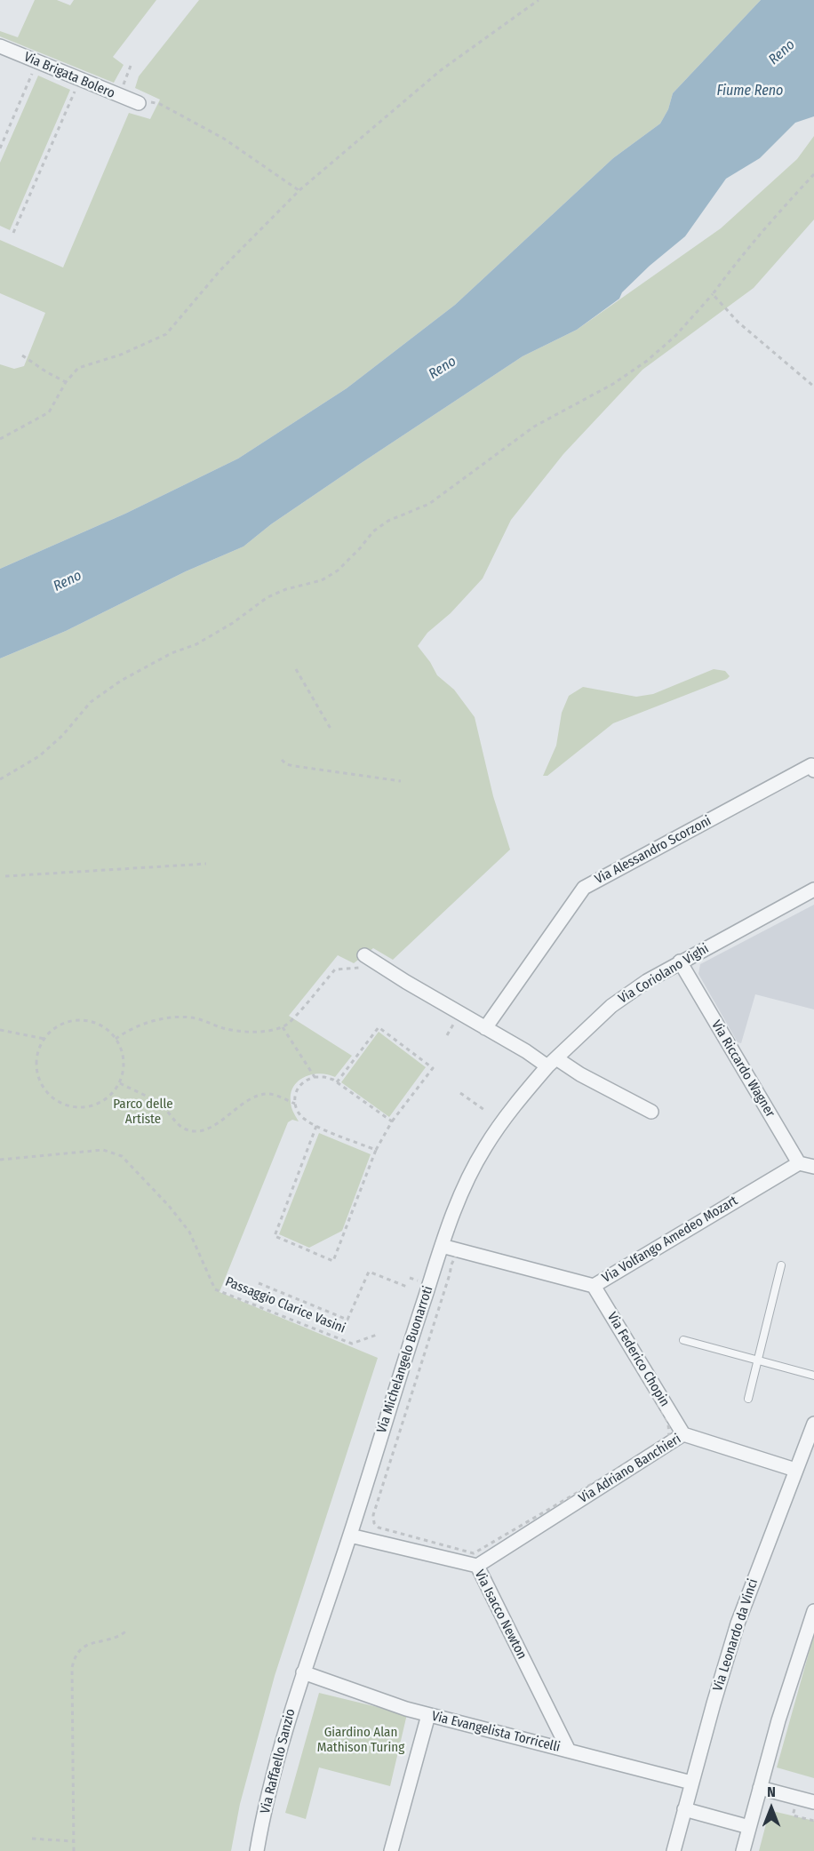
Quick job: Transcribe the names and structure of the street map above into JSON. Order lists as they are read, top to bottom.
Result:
{
  "streets": {
    "street": [
      "Via Brigata Bolero",
      "Via Alessandro Scorzoni",
      "Via Coriolano Vighi",
      "Via Riccardo Wagner",
      "Via Volfango Amedeo Mozart",
      "Via Michelangelo Buonarroti",
      "Via Federico Chopin",
      "Via Adriano Banchieri",
      "Via Isacco Newton",
      "Via Leonardo da Vinci",
      "Via Evangelista Torricelli",
      "Via Raffaello Sanzio"
    ],
    "path": ["Passaggio Clarice Vasini"]
  },
  "crossings": [
    ["Via Coriolano Vighi", "Via Riccardo Wagner"],
    ["Via Coriolano Vighi", "Via Michelangelo Buonarroti"],
    ["Via Riccardo Wagner", "Via Volfango Amedeo Mozart"],
    ["Via Volfango Amedeo Mozart", "Via Michelangelo Buonarroti"],
    ["Via Volfango Amedeo Mozart", "Via Federico Chopin"],
    ["Via Michelangelo Buonarroti", "Via Isacco Newton"],
    ["Via Michelangelo Buonarroti", "Via Evangelista Torricelli"],
    ["Via Michelangelo Buonarroti", "Via Raffaello Sanzio"],
    ["Via Federico Chopin", "Via Adriano Banchieri"],
    ["Via Adriano Banchieri", "Via Isacco Newton"],
    ["Via Adriano Banchieri", "Via Leonardo da Vinci"],
    ["Via Isacco Newton", "Via Evangelista Torricelli"],
    ["Via Leonardo da Vinci", "Via Evangelista Torricelli"],
    ["Via Evangelista Torricelli", "Via Raffaello Sanzio"]
  ],
  "water": ["Reno", "Fiume Reno"],
  "parks": ["Parco delle Artiste", "Giardino Alan Mathison Turing"],
  "north": "top"
}
